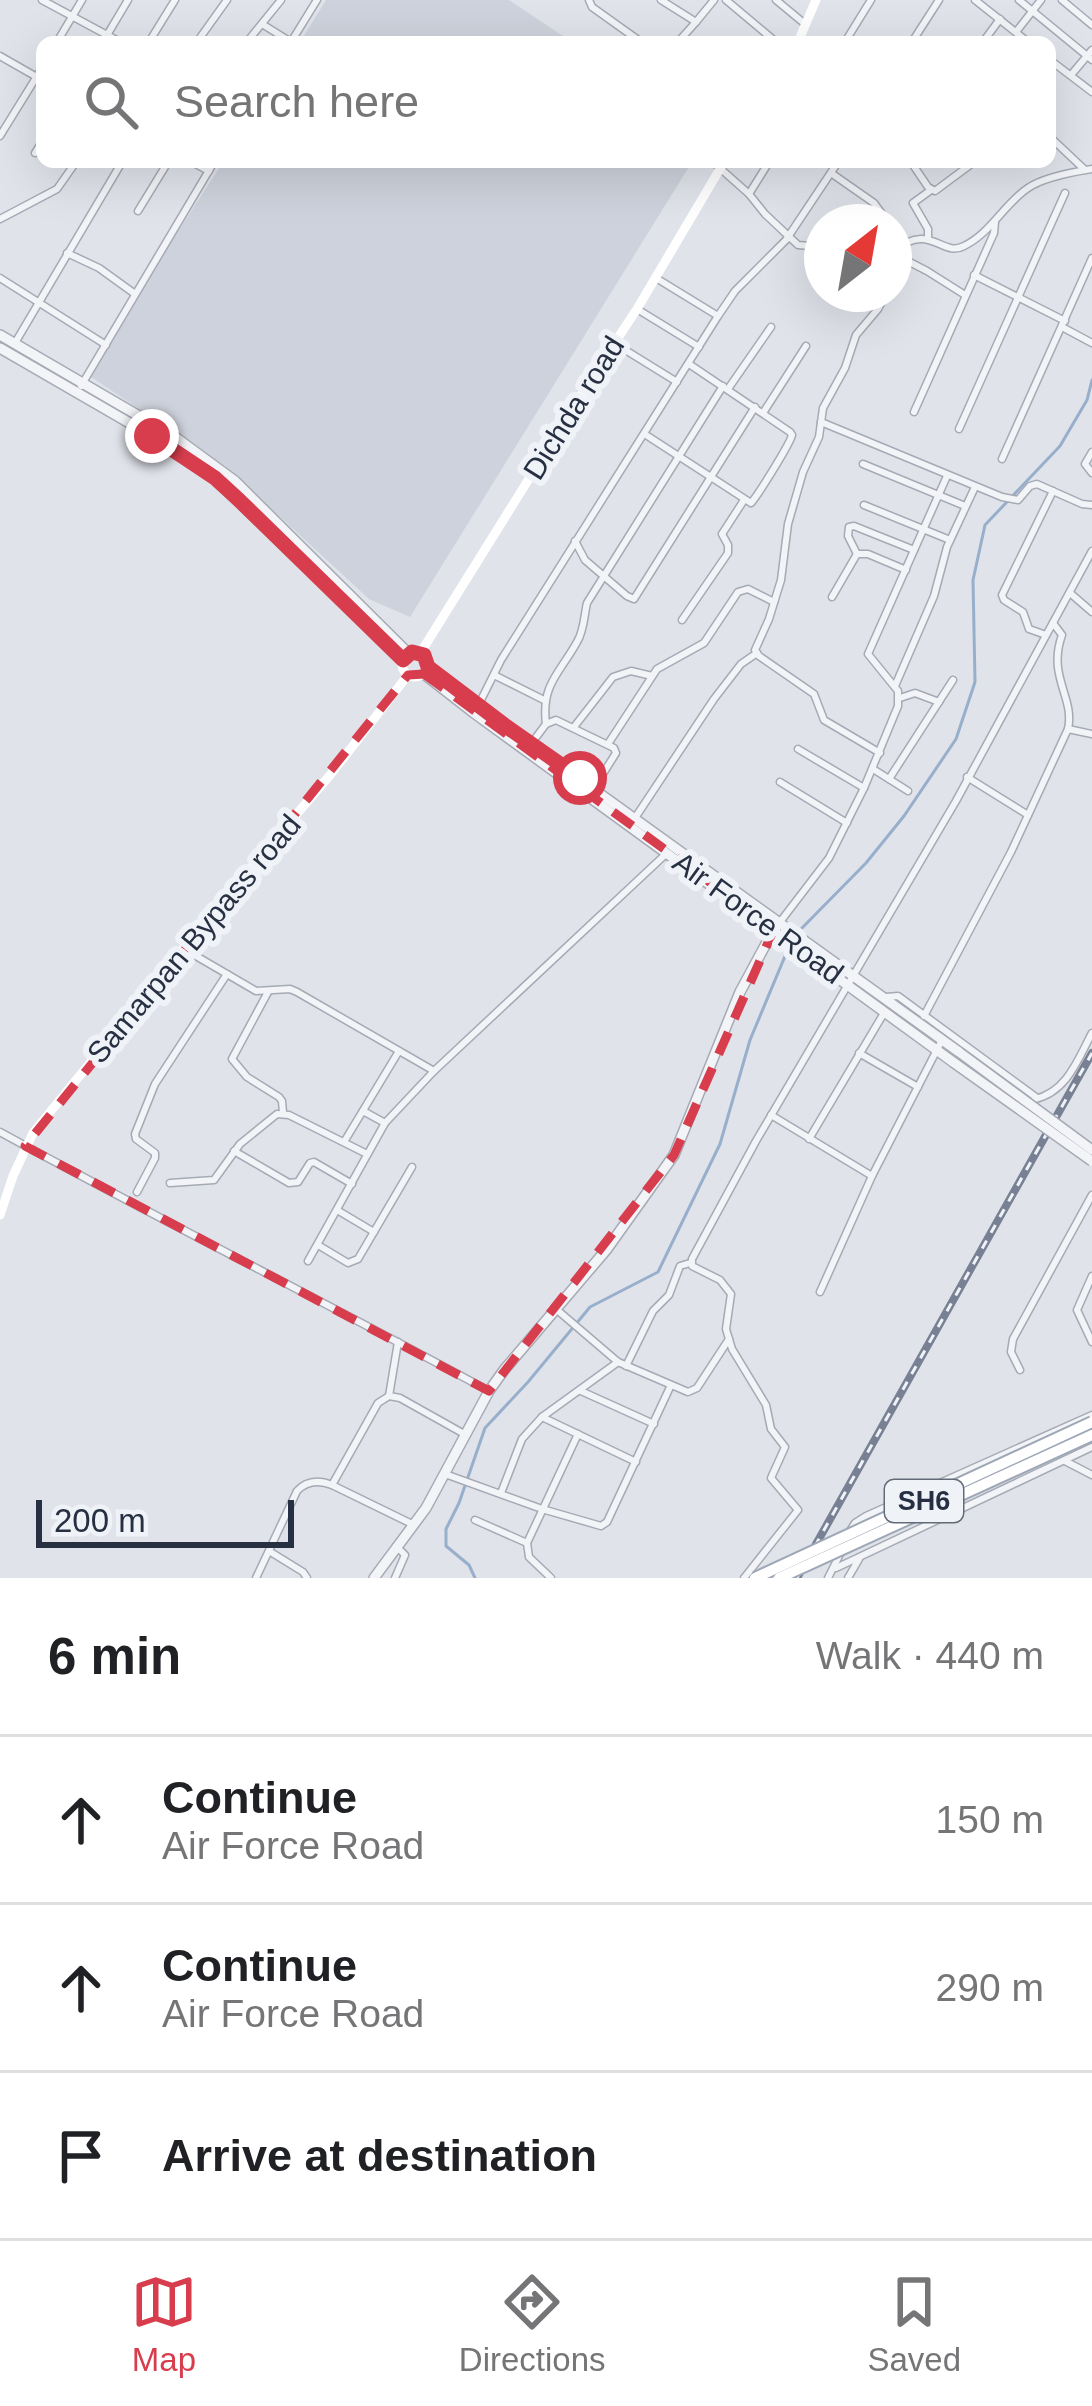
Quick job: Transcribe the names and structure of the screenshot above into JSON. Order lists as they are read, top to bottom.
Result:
{
  "streets": {
    "main road": ["Dichda road", "Samarpan Bypass road", "SH6"],
    "street": ["Air Force Road"]
  },
  "crossings": [
    ["Dichda road", "Air Force Road"],
    ["Dichda road", "Samarpan Bypass road"],
    ["Air Force Road", "Samarpan Bypass road"]
  ],
  "scale_bar": "200 m",
  "north": "top right",
  "page": {
    "search": "Search here",
    "scale": "200 m",
    "heading": ["6 min", "Walk · 440 m"],
    "list": [
      ["Continue", "Air Force Road", "150 m"],
      ["Continue", "Air Force Road", "290 m"],
      "Arrive at destination"
    ],
    "nav": ["Map", "Directions", "Saved"]
  }
}
